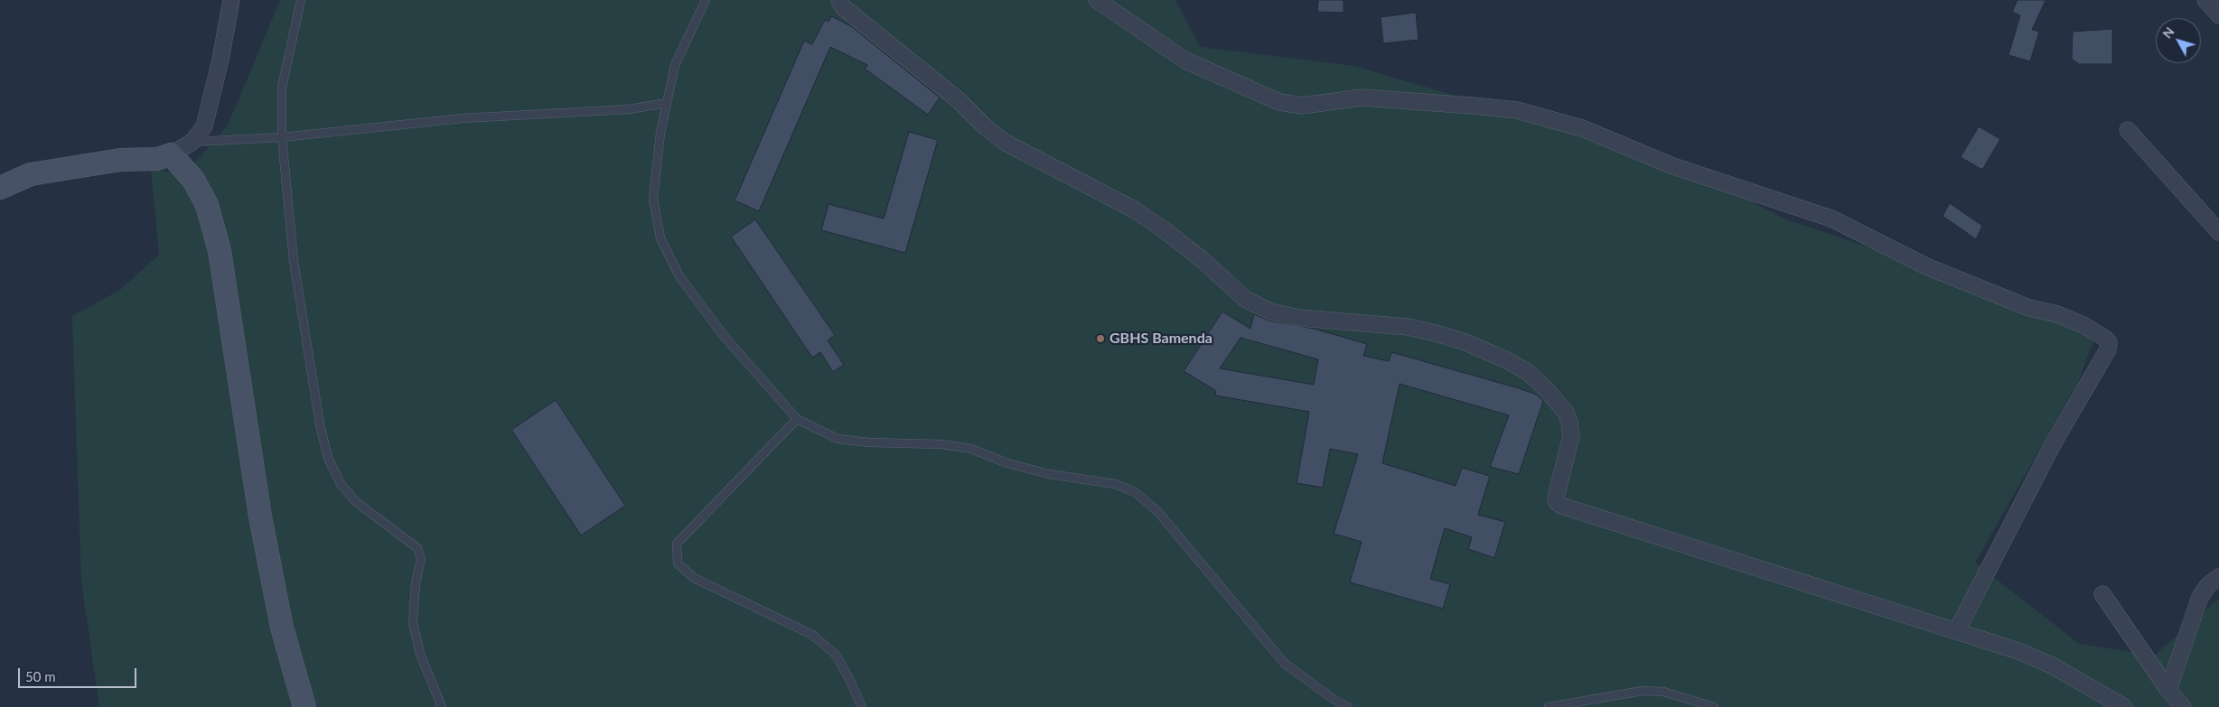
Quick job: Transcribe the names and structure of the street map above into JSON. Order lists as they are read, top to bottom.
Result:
{
  "places": ["GBHS Bamenda"],
  "scale_bar": "50 m",
  "north": "top left"
}
